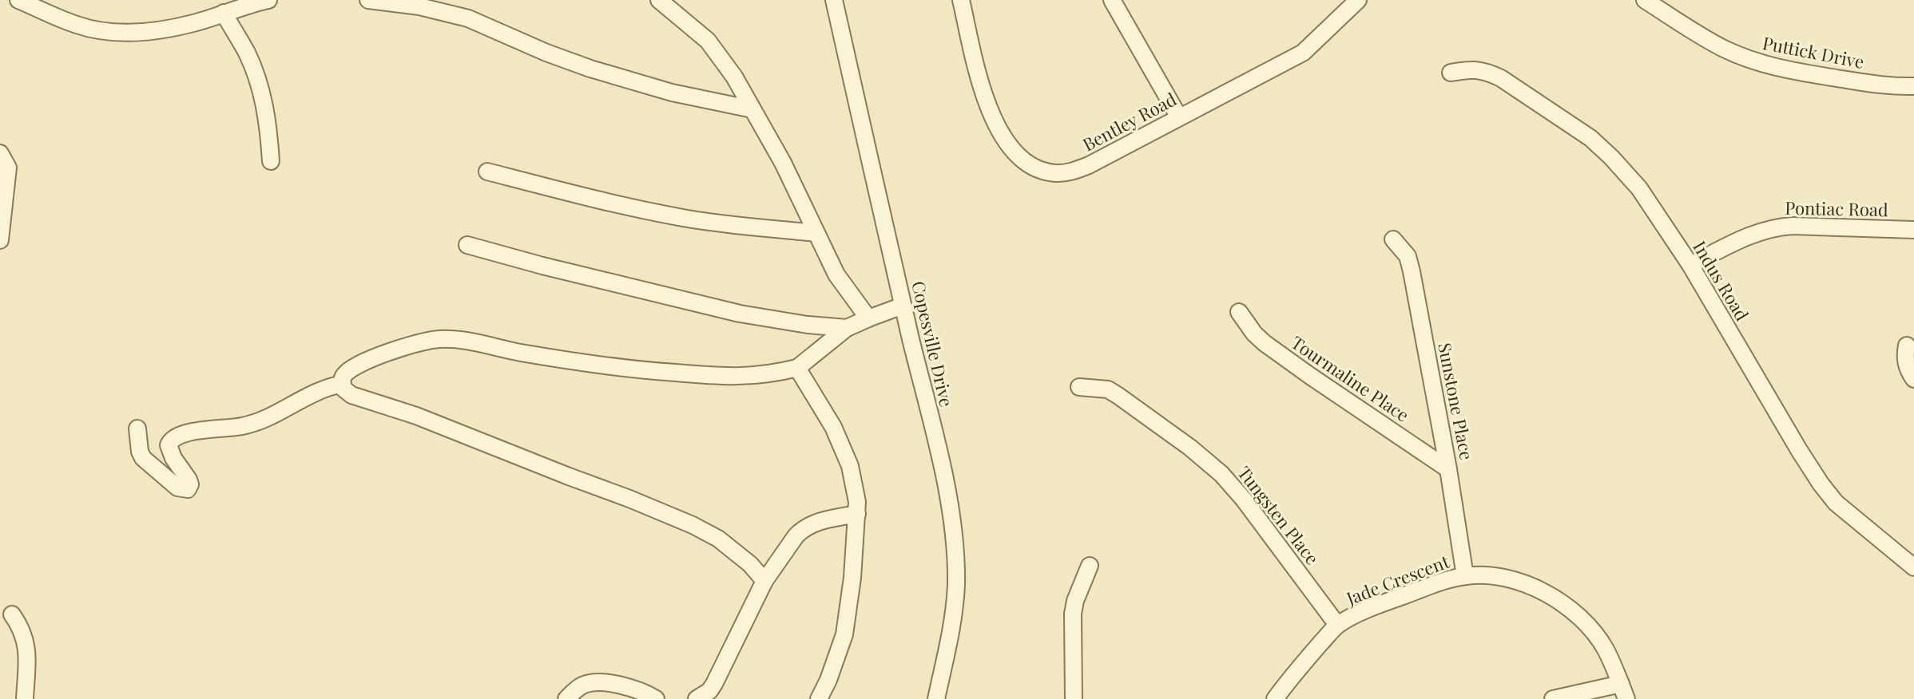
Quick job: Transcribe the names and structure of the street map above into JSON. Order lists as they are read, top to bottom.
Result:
{
  "streets": {
    "street": [
      "Puttick Drive",
      "Bentley Road",
      "Pontiac Road",
      "Indus Road",
      "Copesville Drive",
      "Tourmaline Place",
      "Sunstone Place",
      "Tungsten Place",
      "Jade Crescent"
    ]
  },
  "crossings": [
    ["Pontiac Road", "Indus Road"],
    ["Tourmaline Place", "Sunstone Place"],
    ["Sunstone Place", "Jade Crescent"],
    ["Tungsten Place", "Jade Crescent"]
  ]
}
